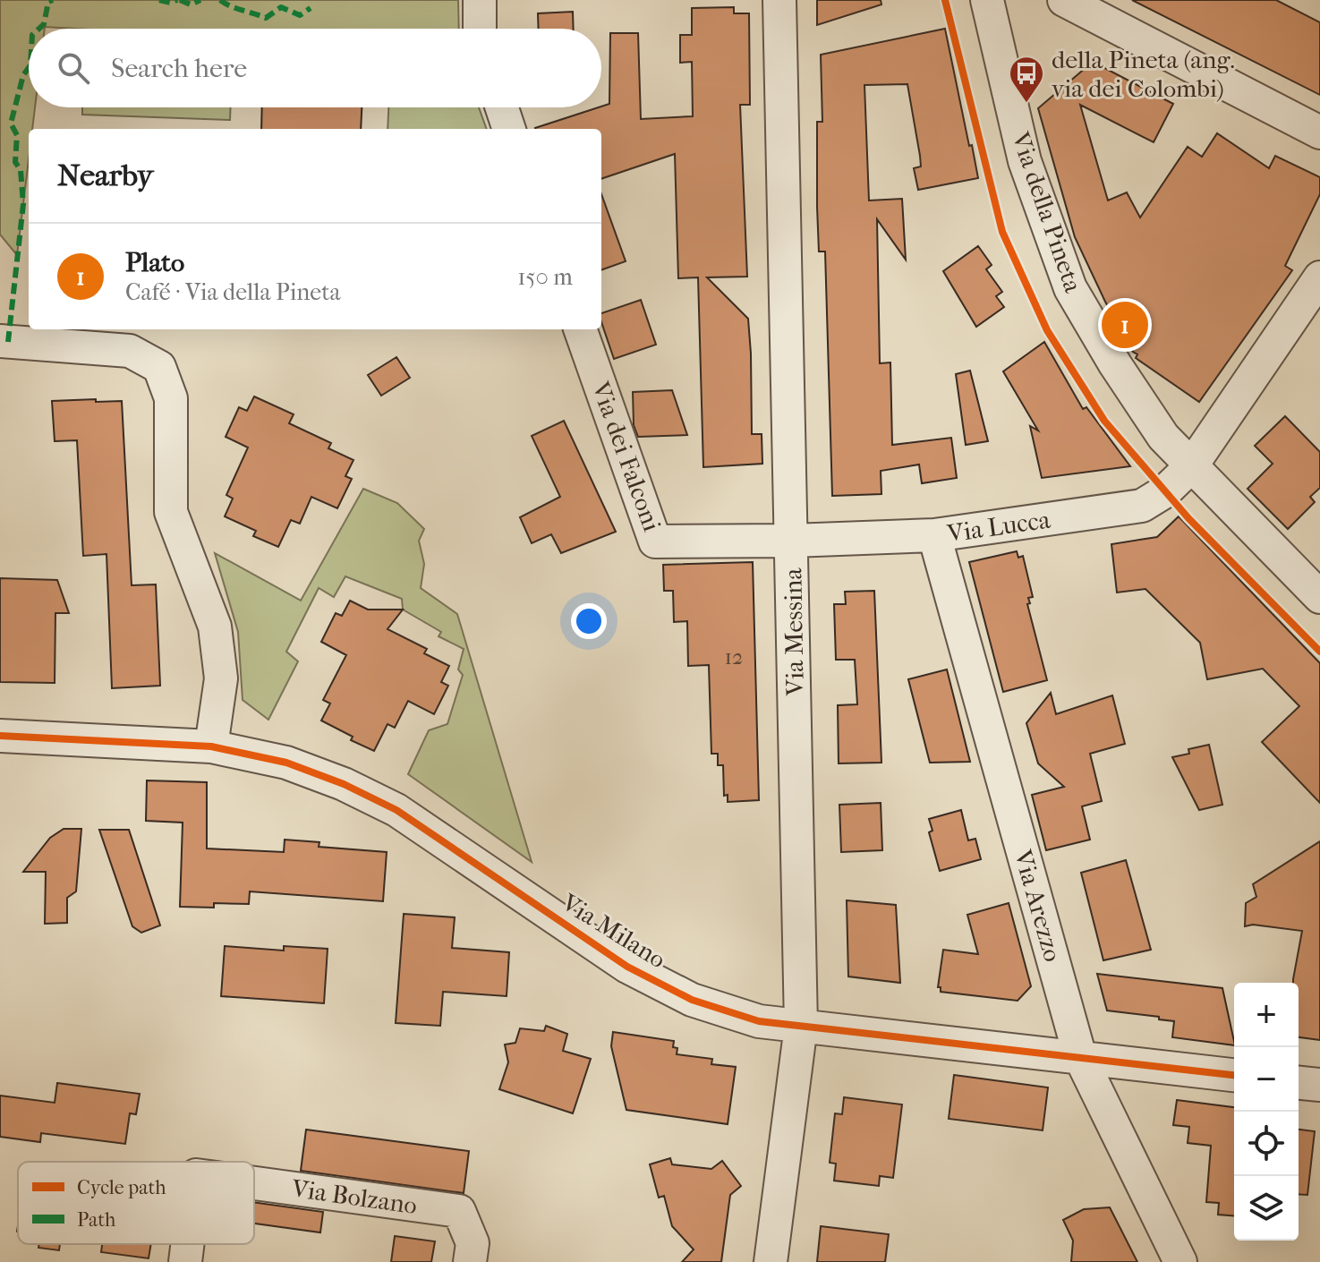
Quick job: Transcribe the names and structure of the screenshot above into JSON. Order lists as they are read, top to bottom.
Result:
{
  "streets": {
    "street": [
      "Via della Pineta",
      "Via dei Falconi",
      "Via Lucca",
      "Via Messina",
      "Via Arezzo",
      "Via Milano",
      "Via Bolzano"
    ]
  },
  "crossings": [
    ["Via della Pineta", "Via Lucca"],
    ["Via dei Falconi", "Via Lucca"],
    ["Via dei Falconi", "Via Messina"],
    ["Via Lucca", "Via Messina"],
    ["Via Lucca", "Via Arezzo"],
    ["Via Messina", "Via Milano"],
    ["Via Arezzo", "Via Milano"]
  ],
  "places": {
    "bus stop": ["della Pineta (ang. via dei Colombi)"]
  },
  "house_numbers": ["12"],
  "legend": ["Cycle path", "Path"],
  "page": {
    "search": "Search here",
    "heading": "Nearby",
    "list": [
      {
        "mark": "1",
        "name": "Plato",
        "note": "Café · Via della Pineta",
        "value": "150 m"
      }
    ],
    "pins": "1",
    "map_buttons": ["+", "−"]
  }
}
